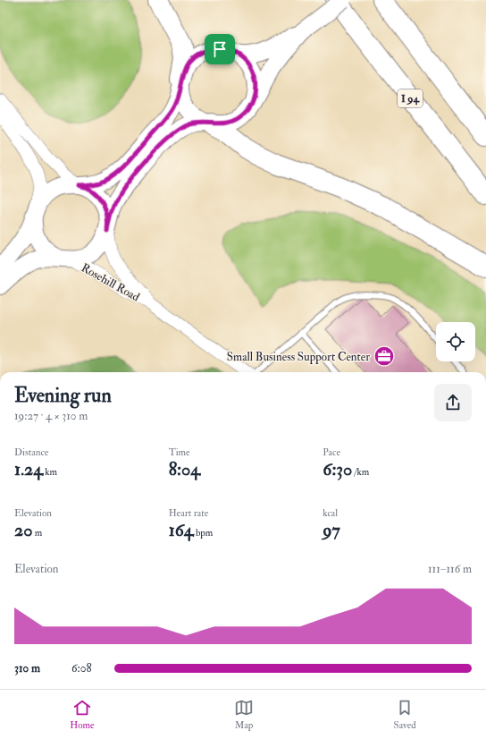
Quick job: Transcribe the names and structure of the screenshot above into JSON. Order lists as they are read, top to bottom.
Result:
{
  "streets": {
    "highway": ["I 94"],
    "main road": ["Rosehill Road"]
  },
  "places": {
    "office": ["Small Business Support Center"]
  },
  "page": {
    "heading": ["Evening run", "19:27 · 4 × 310 m"],
    "stats": [
      ["Distance", "1.24 km"],
      ["Time", "8:04"],
      ["Pace", "6:30 /km"],
      ["Elevation", "20 m"],
      ["Heart rate", "164 bpm"],
      ["kcal", "97"]
    ],
    "chart": ["Elevation", "111–116 m"],
    "list": [
      {
        "name": "310 m",
        "note": "6:08"
      }
    ],
    "tabs": ["Home", "Map", "Saved"]
  }
}
